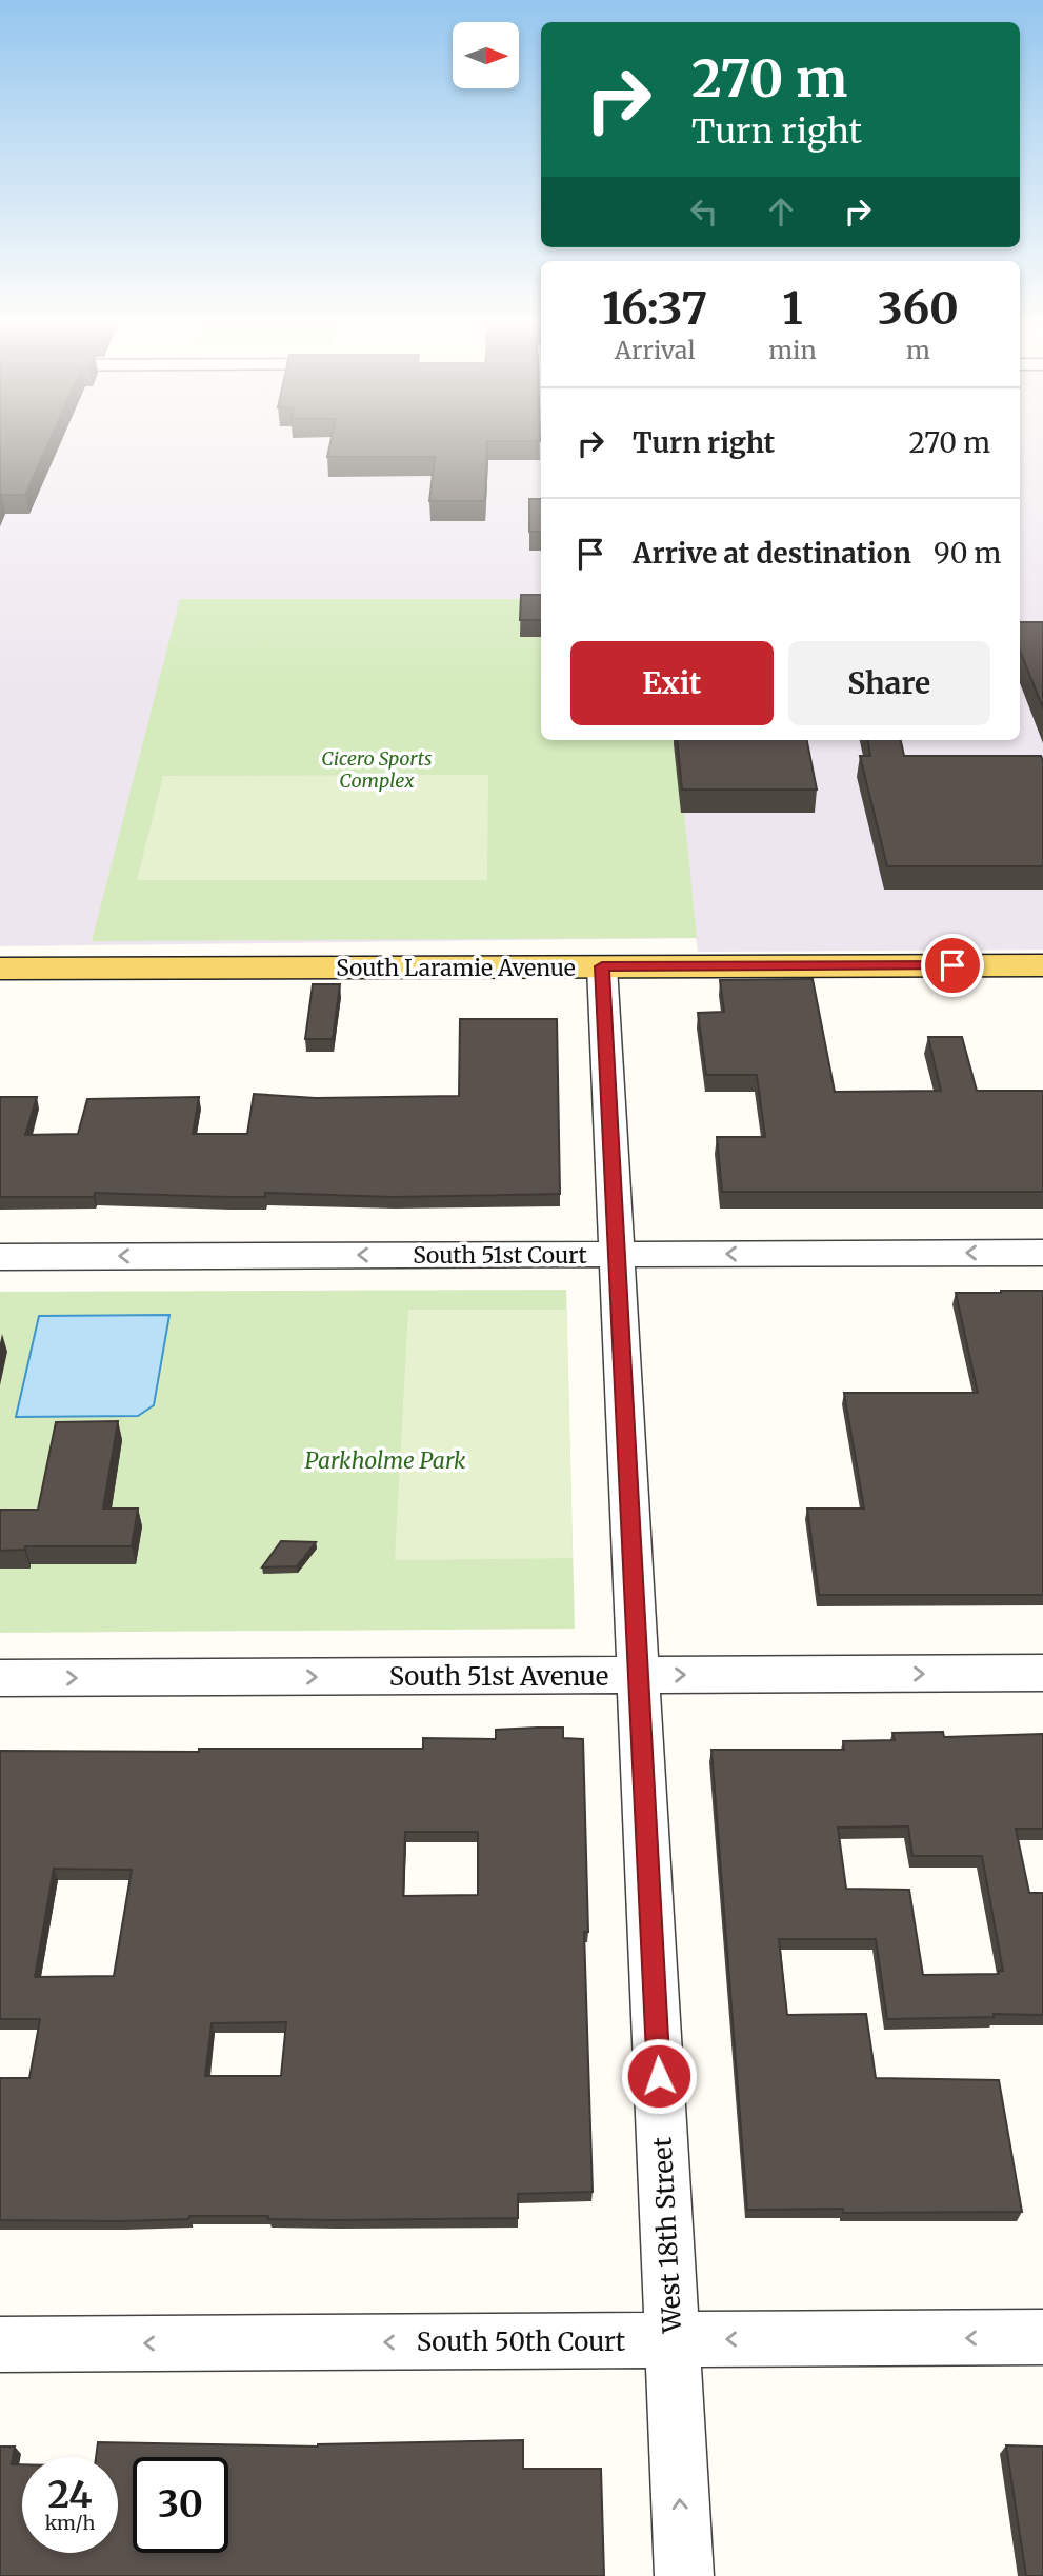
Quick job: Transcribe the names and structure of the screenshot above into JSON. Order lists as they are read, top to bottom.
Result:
{
  "streets": {
    "main road": ["South Laramie Avenue"],
    "street": [
      "South 51st Court",
      "South 51st Avenue",
      "West 18th Street",
      "South 50th Court"
    ]
  },
  "crossings": [
    ["South Laramie Avenue", "West 18th Street"],
    ["South 51st Court", "West 18th Street"],
    ["South 51st Avenue", "West 18th Street"],
    ["West 18th Street", "South 50th Court"]
  ],
  "one_way": ["South 51st Court", "South 51st Avenue", "South 50th Court"],
  "parks": ["Cicero Sports Complex", "Parkholme Park"],
  "north": "right",
  "page": {
    "turn": ["270 m", "Turn right"],
    "eta": [
      "16:37",
      "Arrival",
      "1",
      "min",
      "360",
      "m"
    ],
    "list": [
      {
        "name": "Turn right",
        "value": "270 m"
      },
      {
        "name": "Arrive at destination",
        "value": "90 m"
      }
    ],
    "buttons": ["Exit", "Share"],
    "speed": "24 km/h",
    "limit": "30"
  }
}
